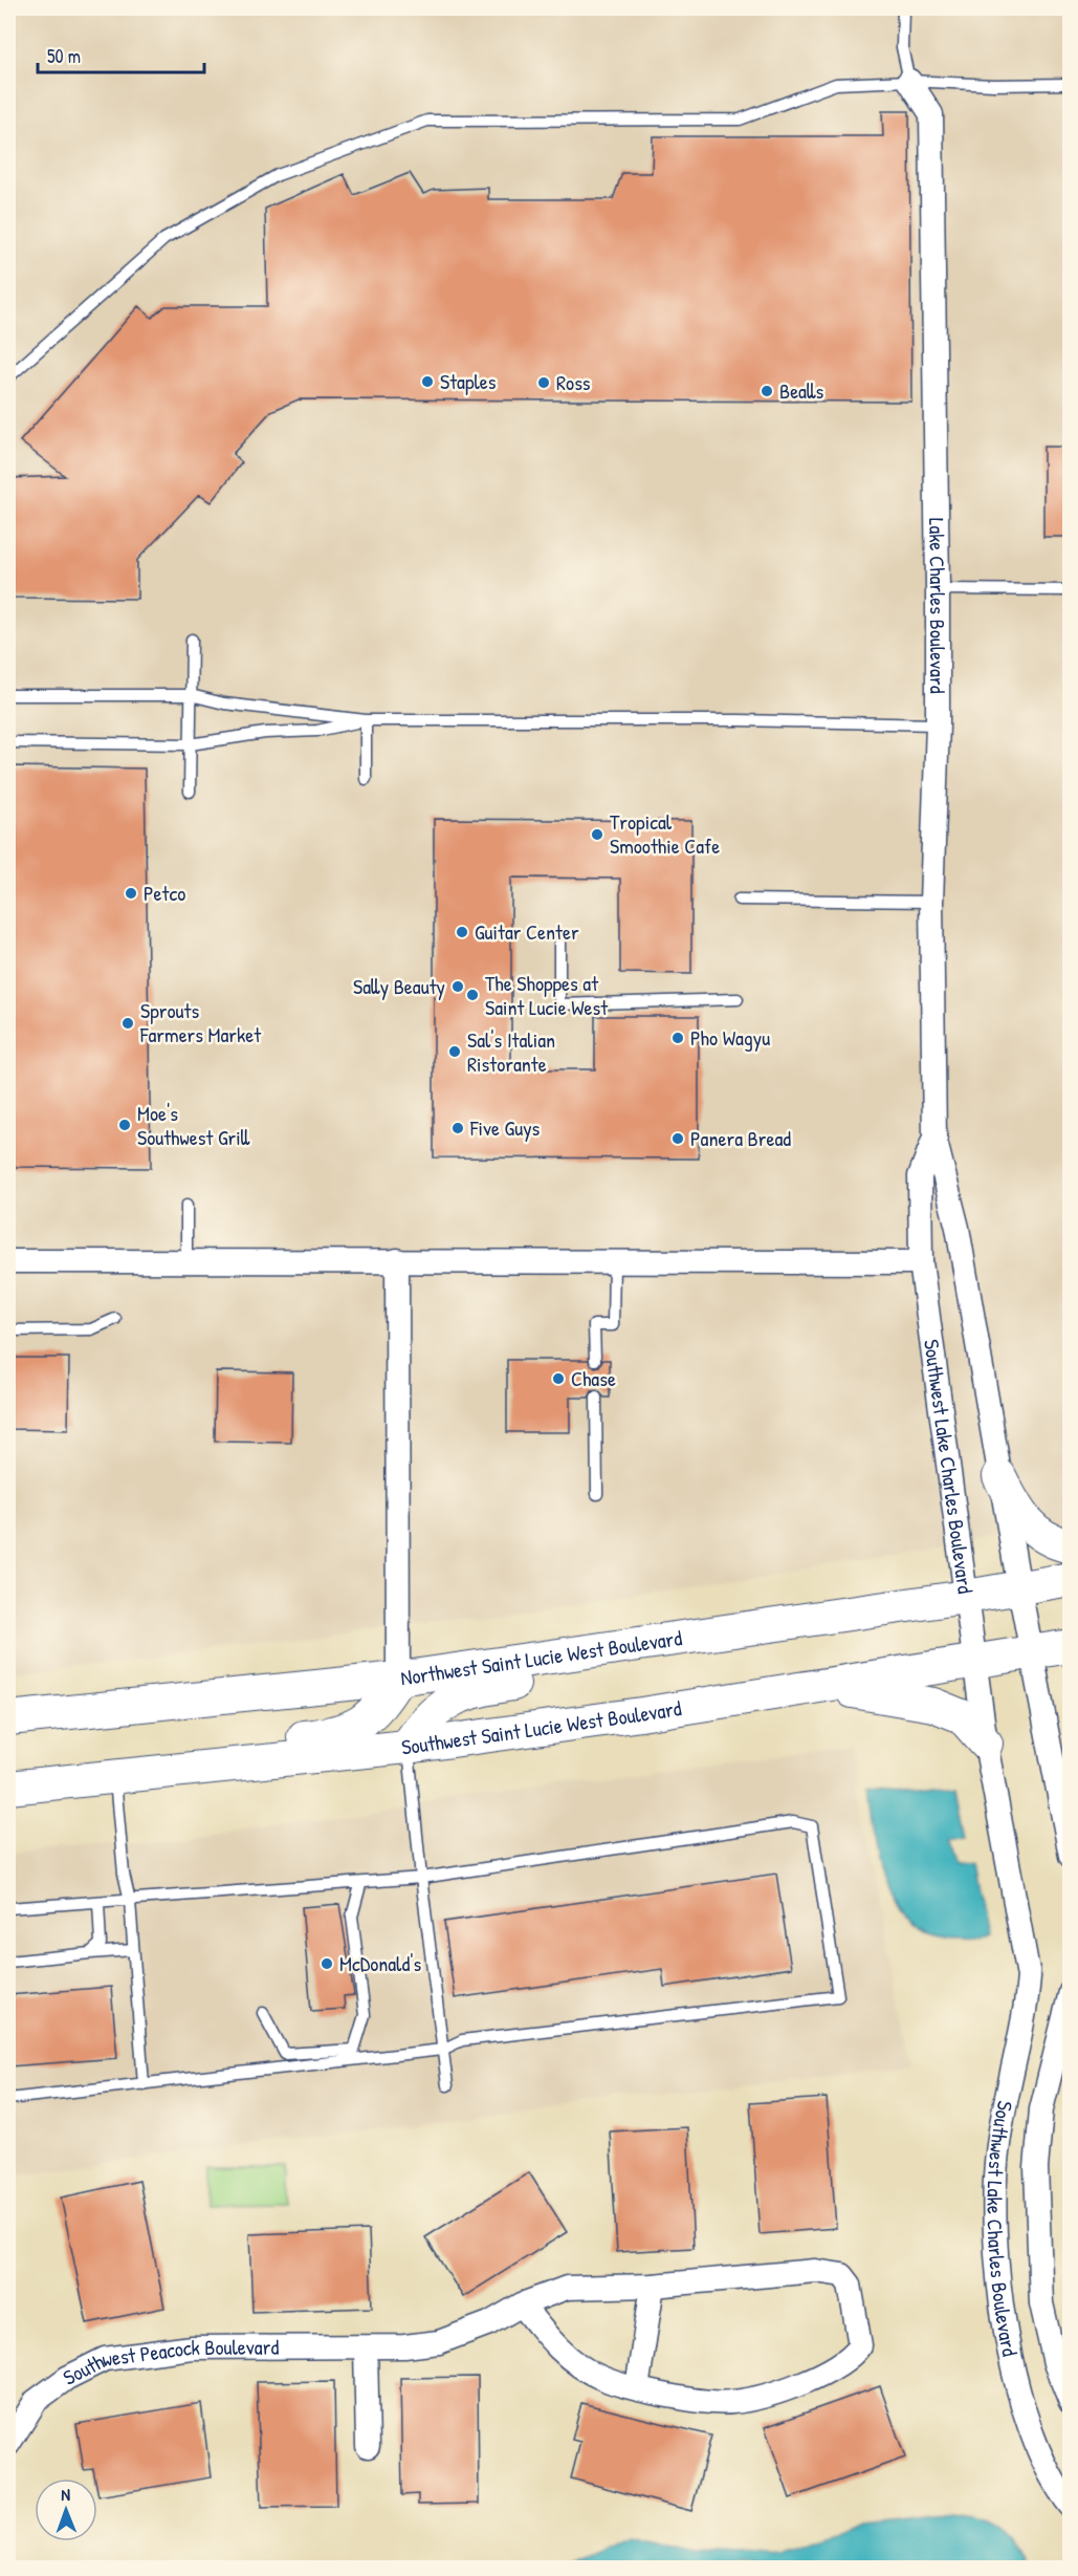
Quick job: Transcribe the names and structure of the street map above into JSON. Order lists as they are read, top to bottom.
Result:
{
  "streets": {
    "main road": ["Northwest Saint Lucie West Boulevard", "Southwest Saint Lucie West Boulevard"],
    "street": ["Lake Charles Boulevard", "Southwest Lake Charles Boulevard", "Southwest Peacock Boulevard"]
  },
  "crossings": [
    ["Lake Charles Boulevard", "Southwest Lake Charles Boulevard"],
    ["Southwest Lake Charles Boulevard", "Northwest Saint Lucie West Boulevard"],
    ["Southwest Lake Charles Boulevard", "Southwest Saint Lucie West Boulevard"]
  ],
  "places": [
    "Staples",
    "Ross",
    "Bealls",
    "Tropical Smoothie Cafe",
    "Petco",
    "Guitar Center",
    "Sally Beauty",
    "The Shoppes at Saint Lucie West",
    "Sprouts Farmers Market",
    "Pho Wagyu",
    "Sal's Italian Ristorante",
    "Moe's Southwest Grill",
    "Five Guys",
    "Panera Bread",
    "Chase",
    "McDonald's"
  ],
  "scale_bar": "50 m",
  "north": "top"
}
